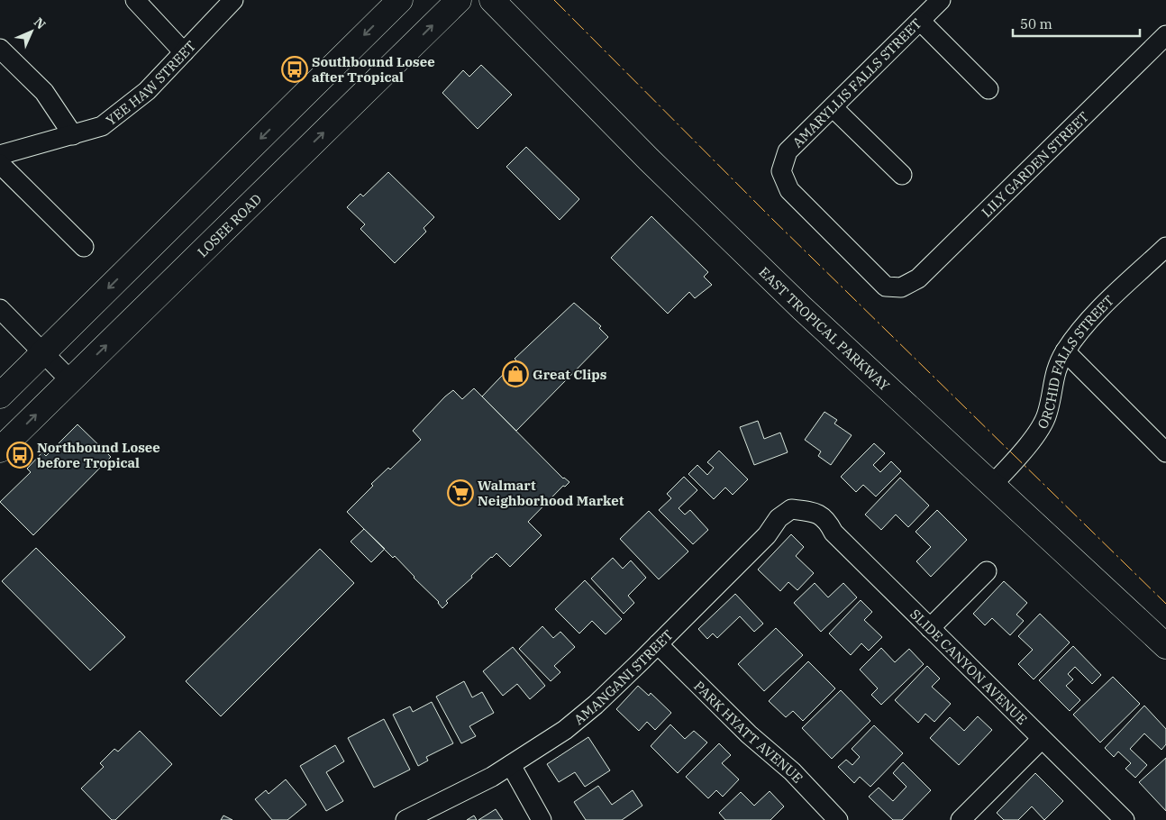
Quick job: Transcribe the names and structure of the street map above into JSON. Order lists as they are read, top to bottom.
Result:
{
  "streets": {
    "main road": ["LOSEE ROAD", "EAST TROPICAL PARKWAY"],
    "street": [
      "YEE HAW STREET",
      "AMARYLLIS FALLS STREET",
      "LILY GARDEN STREET",
      "ORCHID FALLS STREET",
      "SLIDE CANYON AVENUE",
      "AMANGANI STREET",
      "PARK HYATT AVENUE"
    ]
  },
  "crossings": [
    ["AMARYLLIS FALLS STREET", "LILY GARDEN STREET"],
    ["EAST TROPICAL PARKWAY", "ORCHID FALLS STREET"],
    ["SLIDE CANYON AVENUE", "AMANGANI STREET"],
    ["AMANGANI STREET", "PARK HYATT AVENUE"]
  ],
  "places": {
    "bus stop": ["Southbound Losee after Tropical", "Northbound Losee before Tropical"],
    "shop": ["Great Clips"],
    "supermarket": ["Walmart Neighborhood Market"]
  },
  "scale_bar": "50 m",
  "north": "top right"
}
